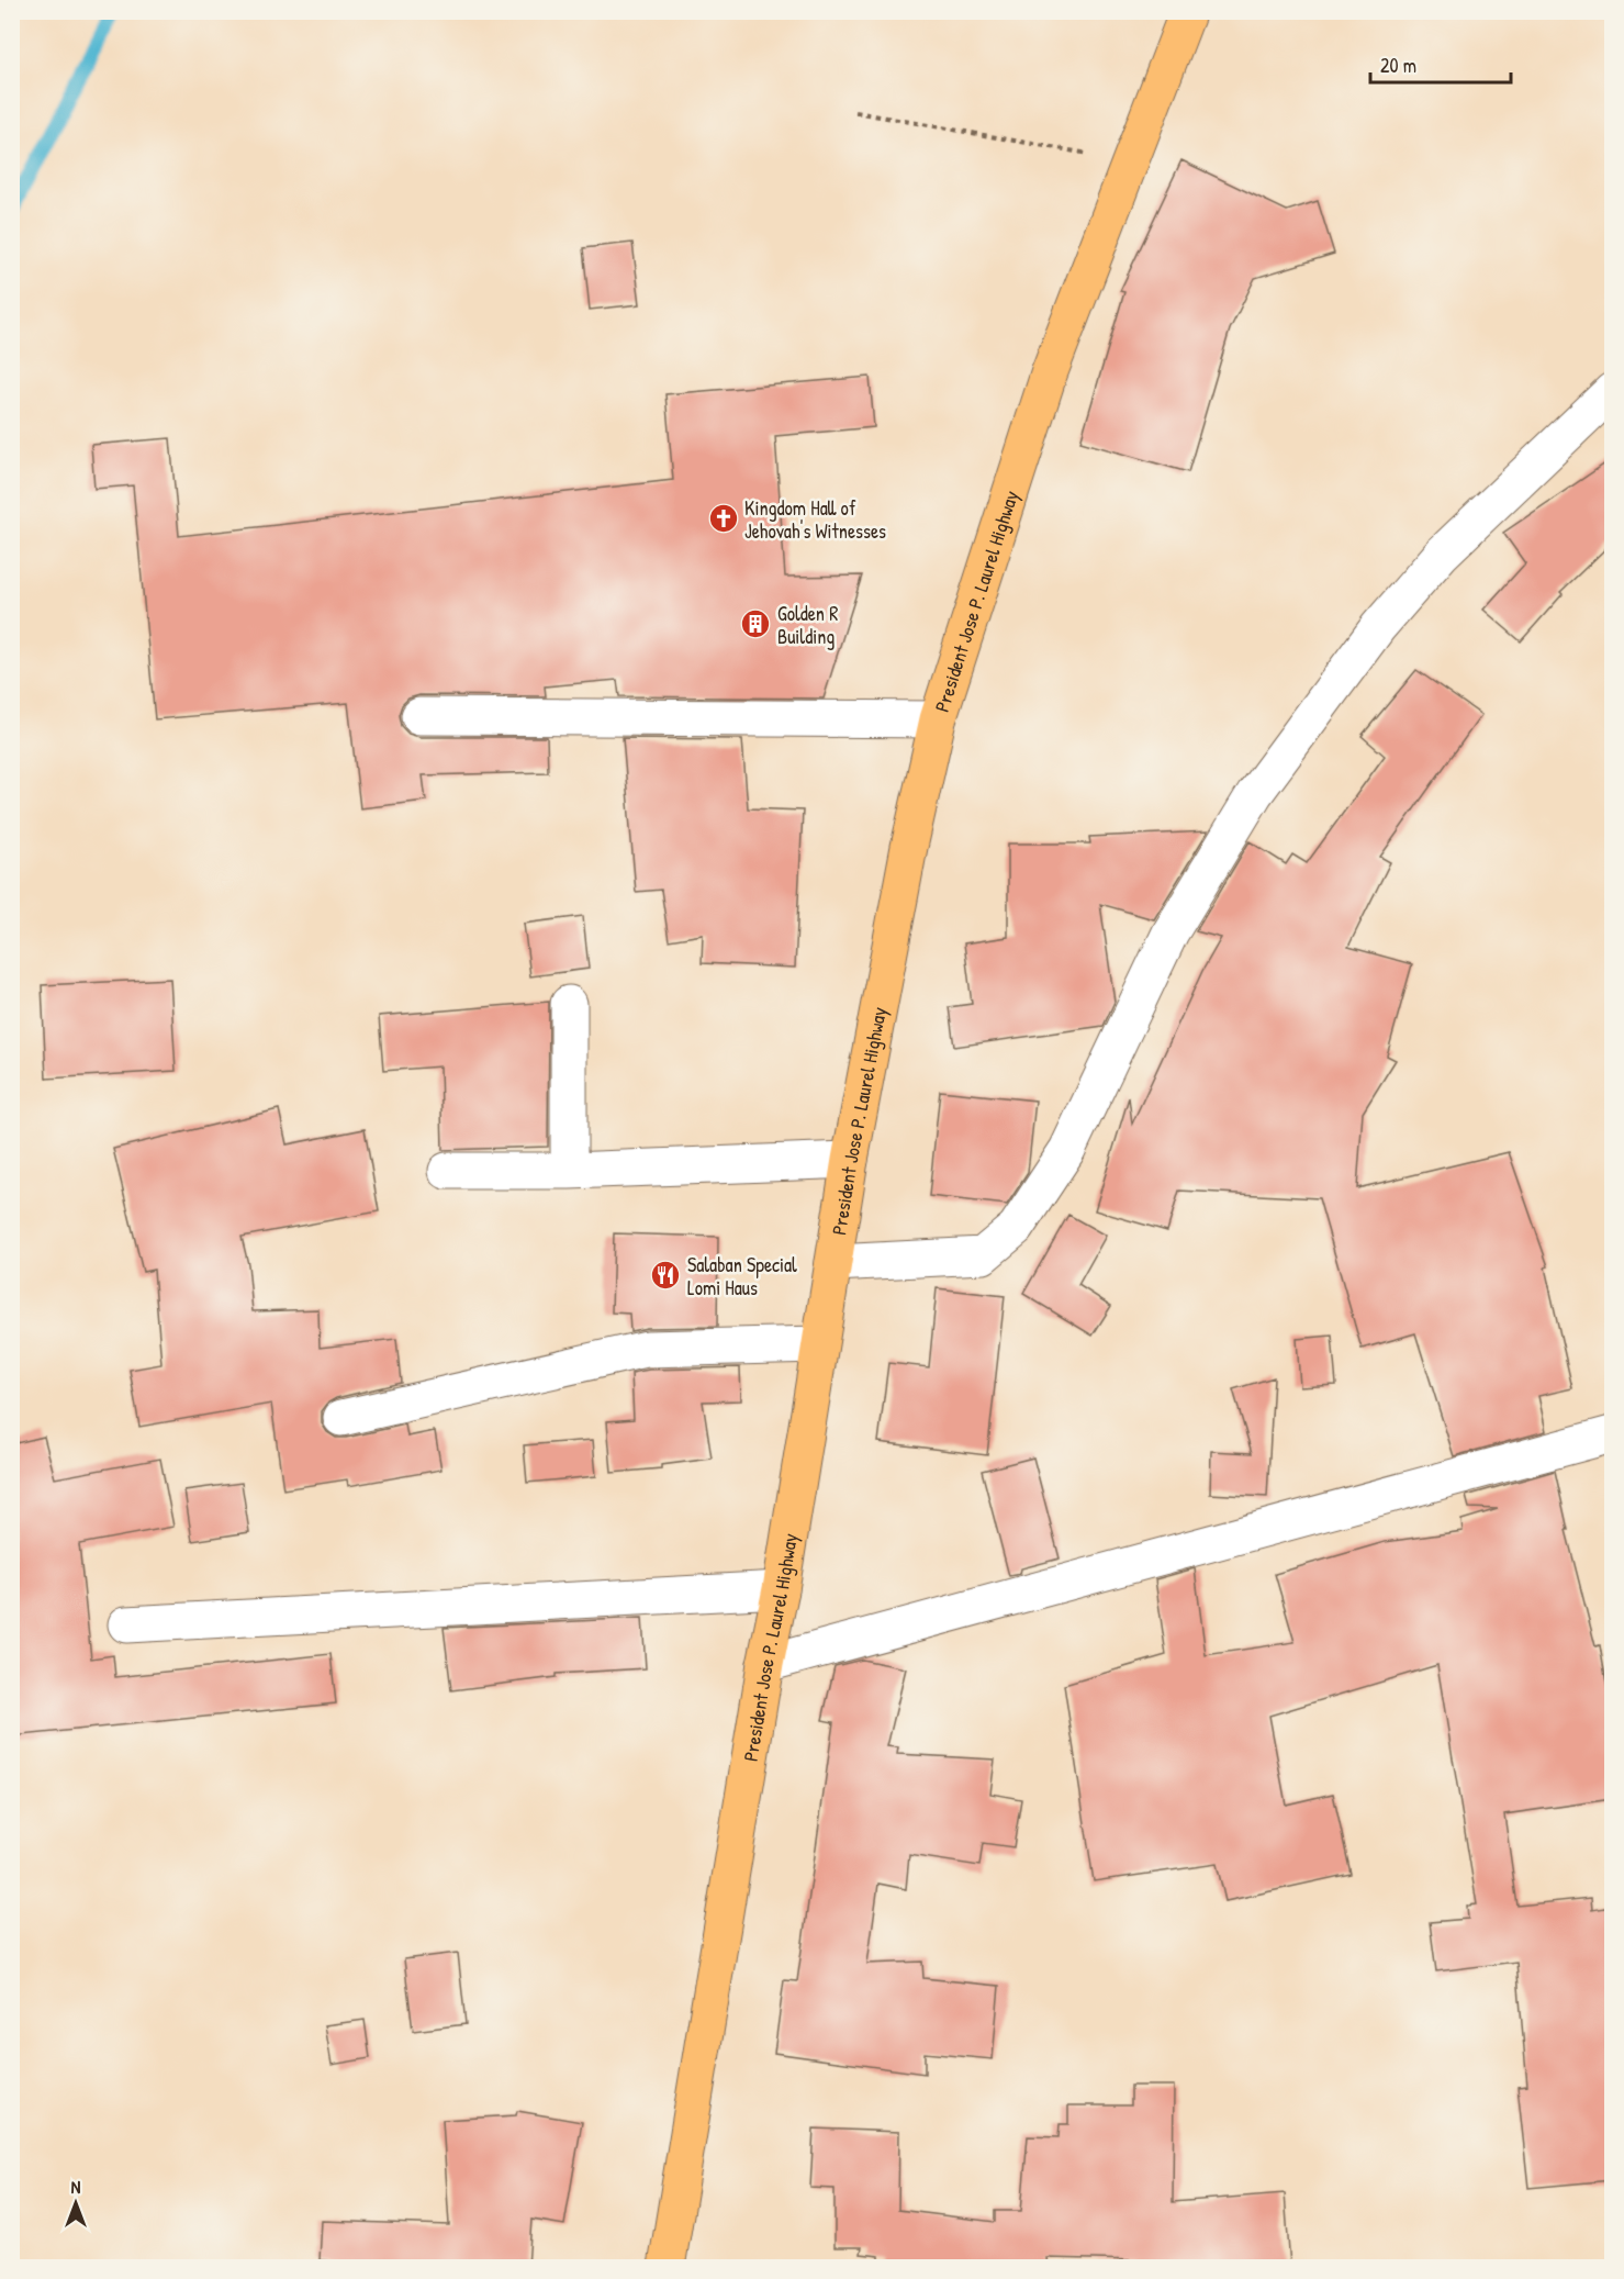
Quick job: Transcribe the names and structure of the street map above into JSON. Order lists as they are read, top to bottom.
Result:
{
  "streets": {
    "highway": ["President Jose P. Laurel Highway"]
  },
  "places": {
    "church": ["Kingdom Hall of Jehovah's Witnesses"],
    "building": ["Golden R Building"],
    "restaurant": ["Salaban Special Lomi Haus"]
  },
  "scale_bar": "20 m",
  "north": "top"
}
